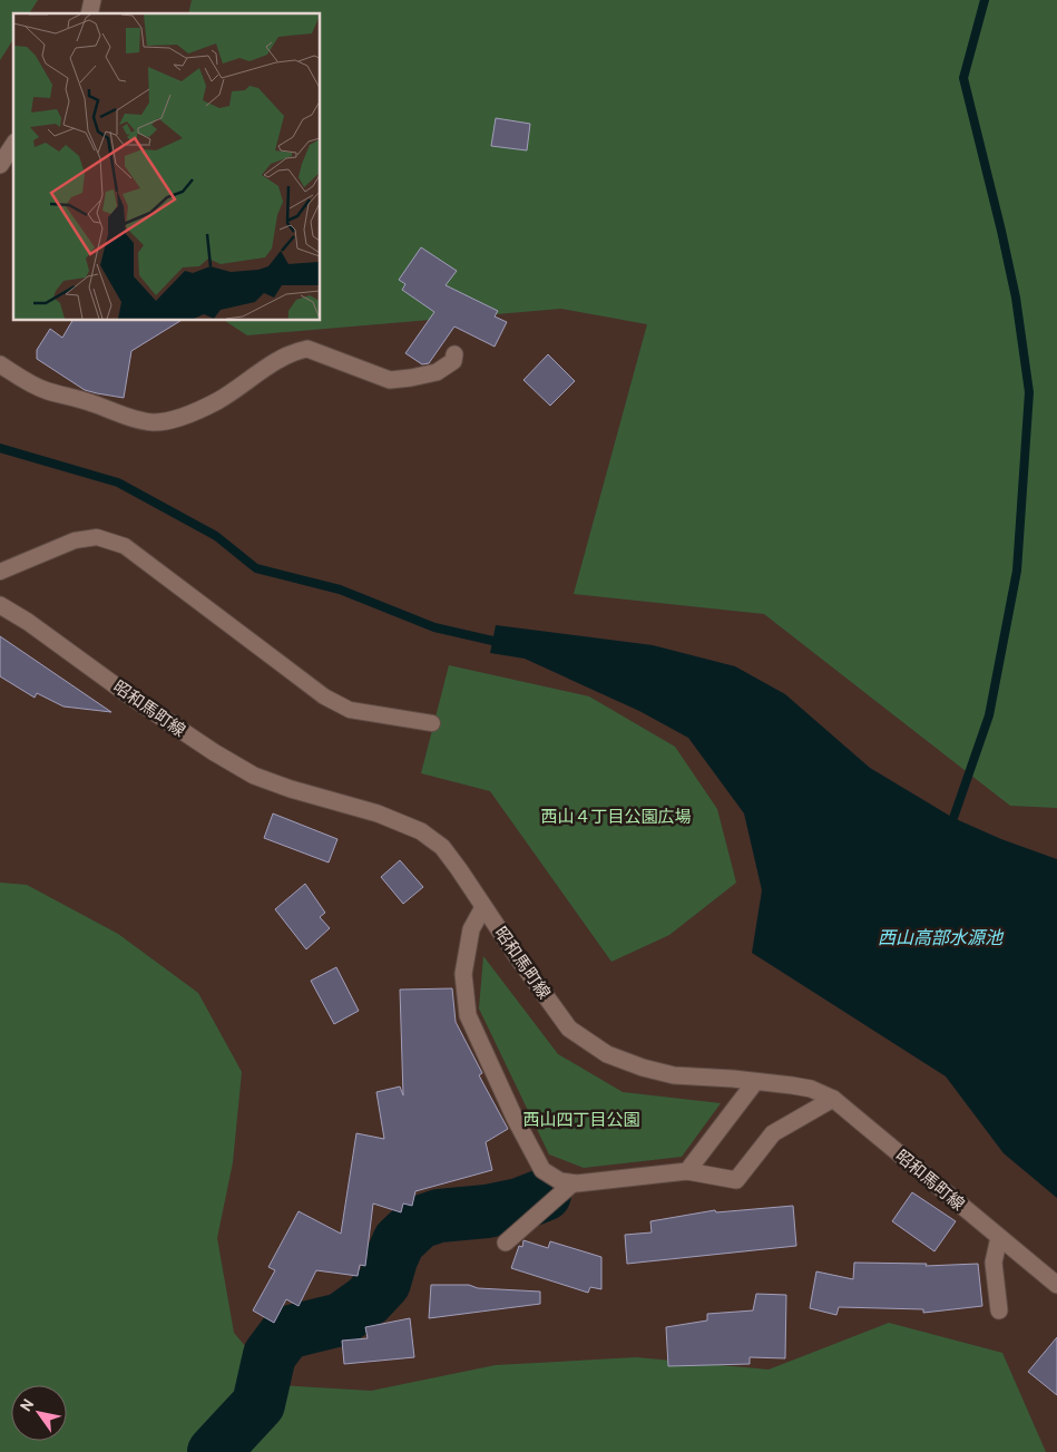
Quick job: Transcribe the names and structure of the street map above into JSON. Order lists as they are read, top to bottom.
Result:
{
  "streets": {
    "street": ["昭和馬町線"]
  },
  "water": ["西山高部水源池"],
  "parks": ["西山４丁目公園広場", "西山四丁目公園"],
  "north": "top left"
}
